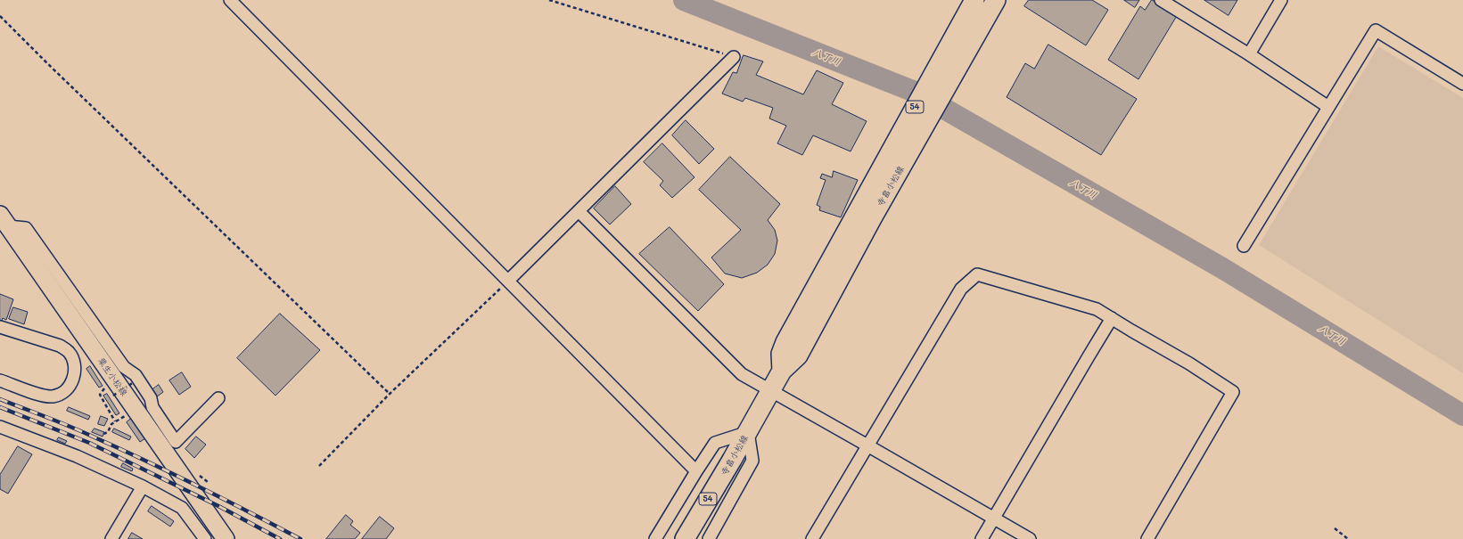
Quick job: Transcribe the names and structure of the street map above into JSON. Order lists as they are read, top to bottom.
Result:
{
  "streets": {
    "main road": ["54", "寺畠小松線", "粟生小松線"]
  },
  "water": ["八丁川"]
}
